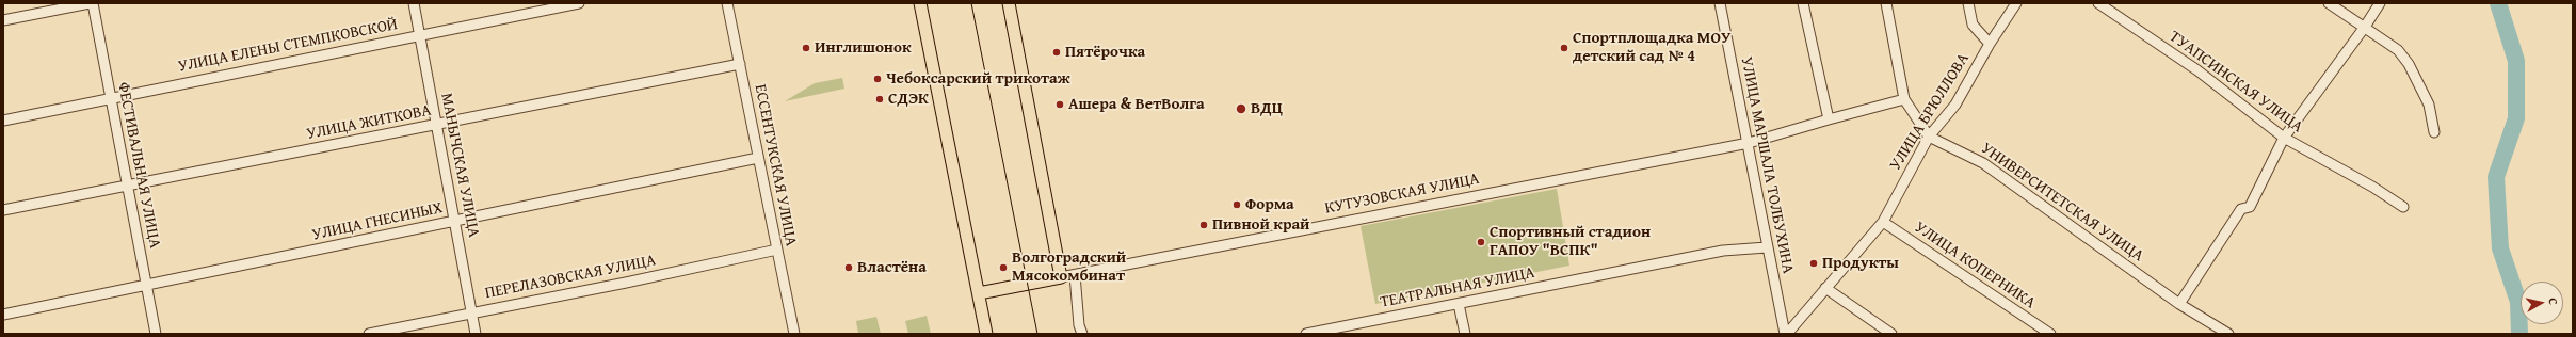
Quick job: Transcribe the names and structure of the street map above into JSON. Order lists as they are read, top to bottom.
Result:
{
  "streets": {
    "street": [
      "УЛИЦА ЕЛЕНЫ СТЕМПКОВСКОЙ",
      "ТУАПСИНСКАЯ УЛИЦА",
      "УЛИЦА БРЮЛЛОВА",
      "УЛИЦА ЖИТКОВА",
      "ФЕСТИВАЛЬНАЯ УЛИЦА",
      "МАНЫЧСКАЯ УЛИЦА",
      "ЕССЕНТУКСКАЯ УЛИЦА",
      "УЛИЦА МАРШАЛА ТОЛБУХИНА",
      "КУТУЗОВСКАЯ УЛИЦА",
      "УНИВЕРСИТЕТСКАЯ УЛИЦА",
      "УЛИЦА ГНЕСИНЫХ",
      "УЛИЦА КОПЕРНИКА",
      "ПЕРЕЛАЗОВСКАЯ УЛИЦА",
      "ТЕАТРАЛЬНАЯ УЛИЦА"
    ]
  },
  "crossings": [
    ["УЛИЦА ЕЛЕНЫ СТЕМПКОВСКОЙ", "ФЕСТИВАЛЬНАЯ УЛИЦА"],
    ["УЛИЦА ЕЛЕНЫ СТЕМПКОВСКОЙ", "МАНЫЧСКАЯ УЛИЦА"],
    ["УЛИЦА БРЮЛЛОВА", "УЛИЦА МАРШАЛА ТОЛБУХИНА"],
    ["УЛИЦА БРЮЛЛОВА", "УНИВЕРСИТЕТСКАЯ УЛИЦА"],
    ["УЛИЦА БРЮЛЛОВА", "УЛИЦА КОПЕРНИКА"],
    ["УЛИЦА ЖИТКОВА", "ФЕСТИВАЛЬНАЯ УЛИЦА"],
    ["УЛИЦА ЖИТКОВА", "МАНЫЧСКАЯ УЛИЦА"],
    ["УЛИЦА ЖИТКОВА", "ЕССЕНТУКСКАЯ УЛИЦА"],
    ["ФЕСТИВАЛЬНАЯ УЛИЦА", "УЛИЦА ГНЕСИНЫХ"],
    ["МАНЫЧСКАЯ УЛИЦА", "УЛИЦА ГНЕСИНЫХ"],
    ["МАНЫЧСКАЯ УЛИЦА", "ПЕРЕЛАЗОВСКАЯ УЛИЦА"],
    ["ЕССЕНТУКСКАЯ УЛИЦА", "УЛИЦА ГНЕСИНЫХ"],
    ["ЕССЕНТУКСКАЯ УЛИЦА", "ПЕРЕЛАЗОВСКАЯ УЛИЦА"],
    ["УЛИЦА МАРШАЛА ТОЛБУХИНА", "КУТУЗОВСКАЯ УЛИЦА"],
    ["УЛИЦА МАРШАЛА ТОЛБУХИНА", "ТЕАТРАЛЬНАЯ УЛИЦА"]
  ],
  "places": [
    "Инглишонок",
    "Спортплощадка МОУ детский сад № 4",
    "Пятёрочка",
    "Чебоксарский трикотаж",
    "СДЭК",
    "Ашера & ВетВолга",
    "ВДЦ",
    "Форма",
    "Пивной край",
    "Спортивный стадион ГАПОУ \"ВСПК\"",
    "Продукты",
    "Властёна",
    "Волгоградский Мясокомбинат"
  ],
  "north": "right"
}
